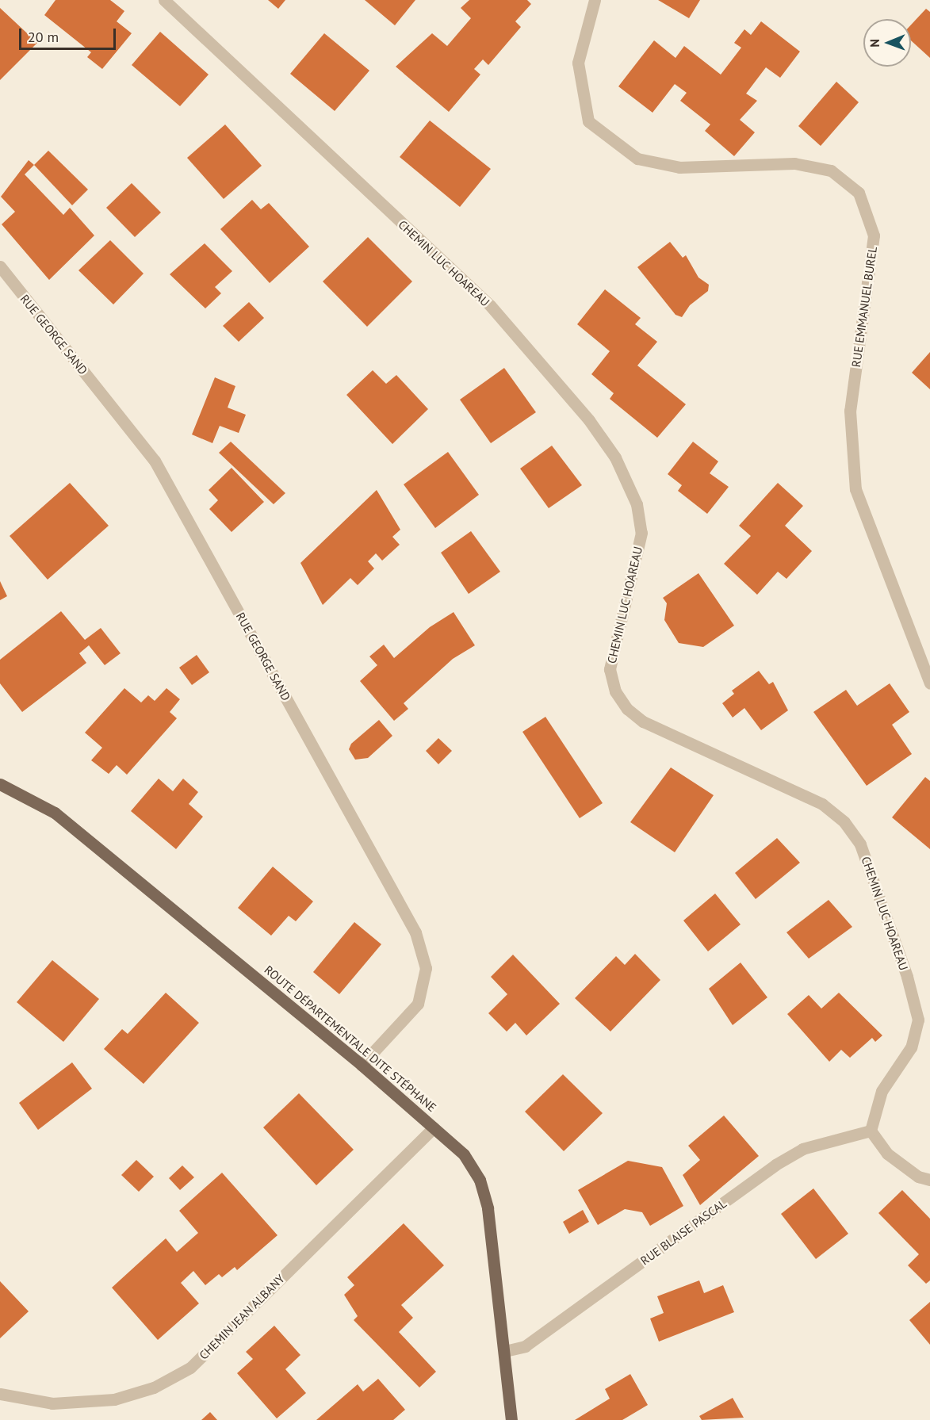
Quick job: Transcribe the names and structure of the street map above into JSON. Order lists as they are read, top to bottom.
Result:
{
  "streets": {
    "main road": ["ROUTE DÉPARTEMENTALE DITE STÉPHANE"],
    "street": [
      "CHEMIN LUC HOAREAU",
      "RUE EMMANUEL BUREL",
      "RUE GEORGE SAND",
      "RUE BLAISE PASCAL",
      "CHEMIN JEAN ALBANY"
    ]
  },
  "crossings": [
    ["CHEMIN LUC HOAREAU", "RUE BLAISE PASCAL"],
    ["RUE GEORGE SAND", "ROUTE DÉPARTEMENTALE DITE STÉPHANE"],
    ["ROUTE DÉPARTEMENTALE DITE STÉPHANE", "RUE BLAISE PASCAL"],
    ["ROUTE DÉPARTEMENTALE DITE STÉPHANE", "CHEMIN JEAN ALBANY"]
  ],
  "scale_bar": "20 m",
  "north": "left"
}
